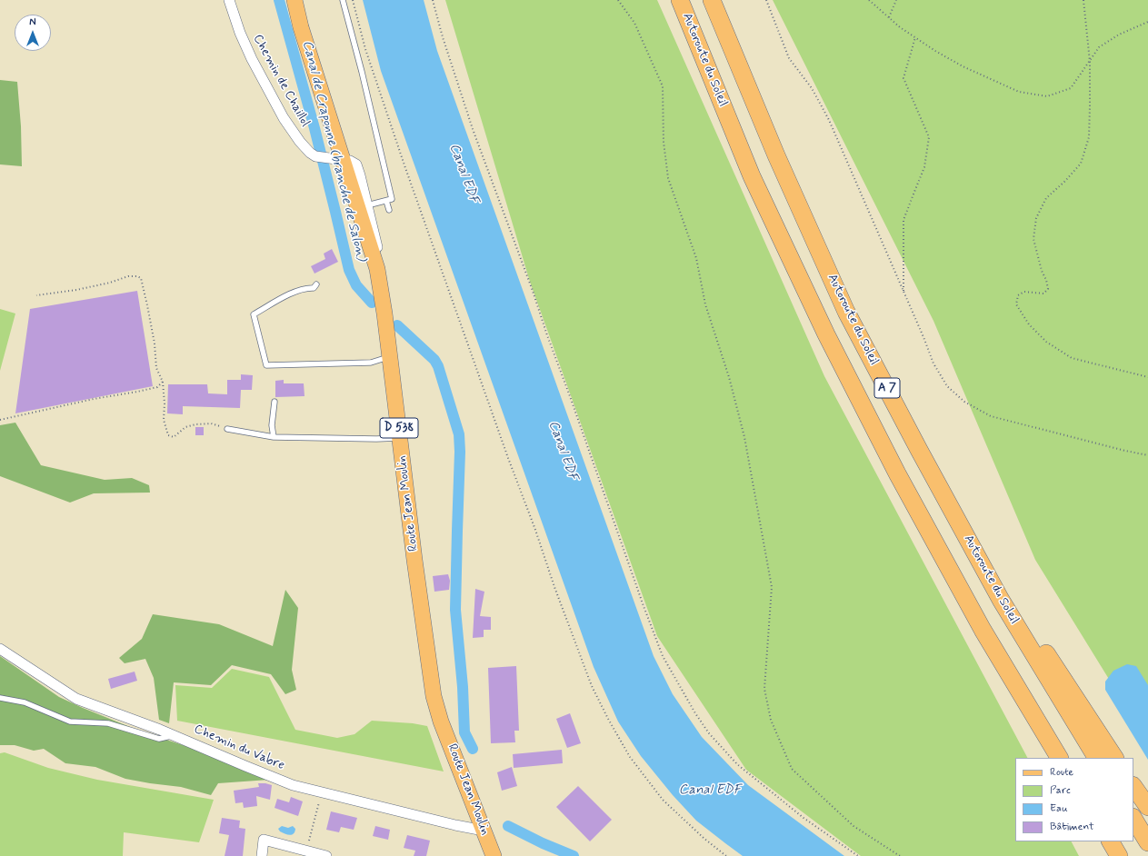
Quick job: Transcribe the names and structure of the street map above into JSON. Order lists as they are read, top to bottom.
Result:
{
  "streets": {
    "highway": ["Autoroute du Soleil", "A 7"],
    "main road": ["D 538", "Route Jean Moulin"],
    "street": ["Chemin de Chaillol", "Chemin du Vabre"]
  },
  "crossings": [
    ["Chemin de Chaillol", "Route Jean Moulin"],
    ["Route Jean Moulin", "Chemin du Vabre"]
  ],
  "water": ["Canal de Craponne (branche de Salon)", "Canal EDF"],
  "legend": [
    "Route",
    "Parc",
    "Eau",
    "Bâtiment"
  ],
  "north": "top"
}
